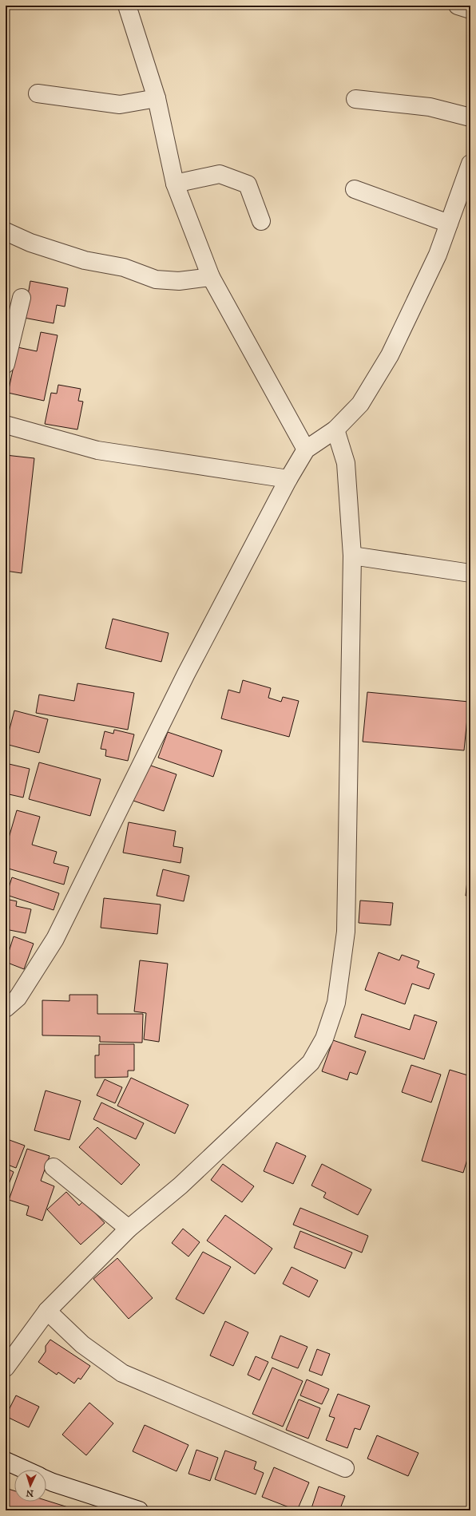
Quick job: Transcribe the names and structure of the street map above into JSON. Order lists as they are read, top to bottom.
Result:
{
  "north": "bottom"
}
